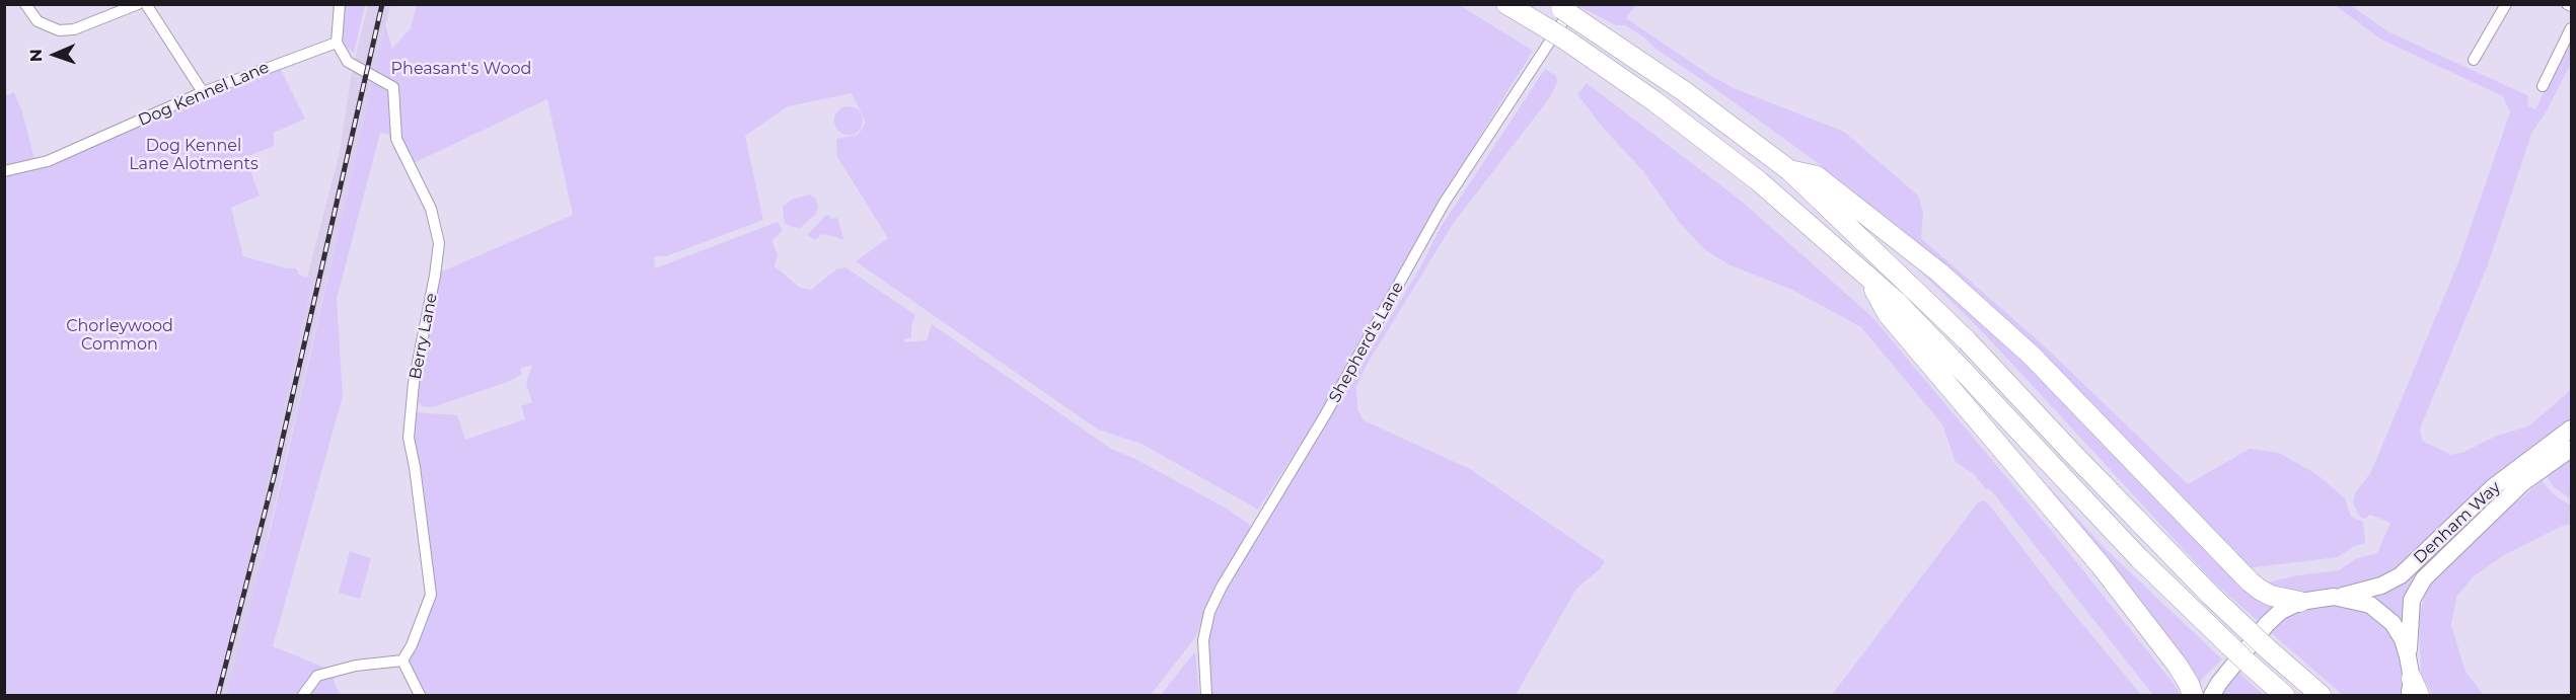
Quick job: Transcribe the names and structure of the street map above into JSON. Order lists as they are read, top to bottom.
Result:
{
  "streets": {
    "main road": ["Denham Way"],
    "street": ["Dog Kennel Lane", "Berry Lane", "Shepherd's Lane"]
  },
  "crossings": [
    ["Dog Kennel Lane", "Berry Lane"]
  ],
  "parks": ["Pheasant's Wood", "Dog Kennel Lane Alotments", "Chorleywood Common"],
  "north": "left"
}
